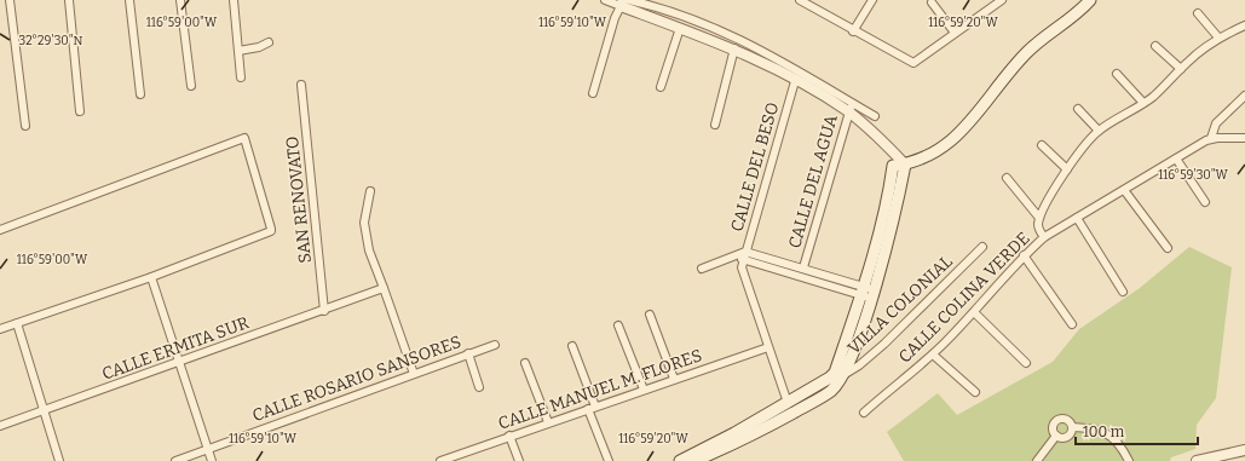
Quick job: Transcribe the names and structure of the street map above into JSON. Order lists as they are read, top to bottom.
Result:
{
  "streets": {
    "street": [
      "CALLE DEL BESO",
      "CALLE DEL AGUA",
      "SAN RENOVATO",
      "CALLE COLINA VERDE",
      "VILLA COLONIAL",
      "CALLE ERMITA SUR",
      "CALLE ROSARIO SANSORES",
      "CALLE MANUEL M. FLORES"
    ]
  },
  "crossings": [
    ["SAN RENOVATO", "CALLE ERMITA SUR"]
  ],
  "scale_bar": "100 m",
  "coordinates": [
    "116°59'00\"W",
    "116°59'10\"W",
    "116°59'20\"W",
    "32°29'30\"N",
    "116°59'30\"W"
  ]
}
